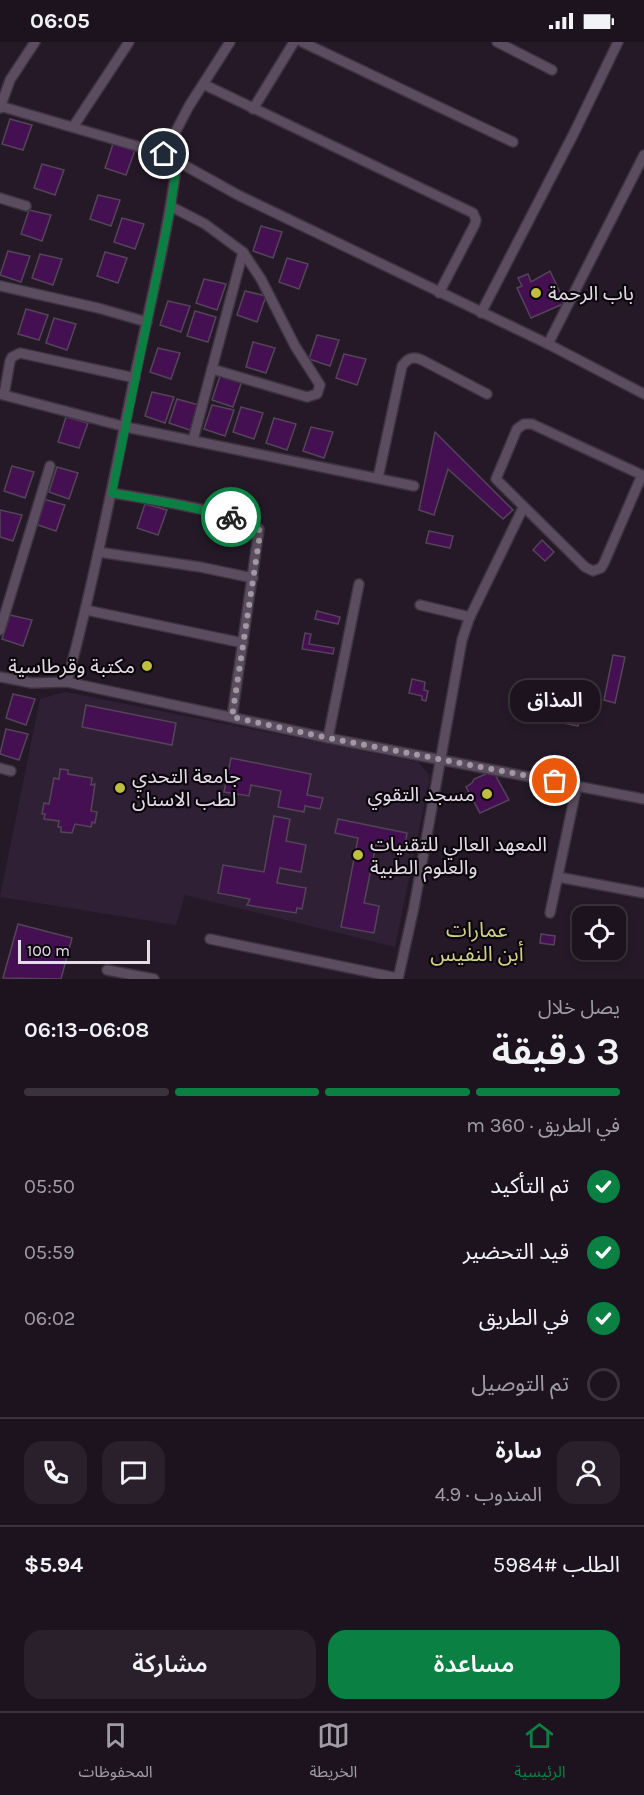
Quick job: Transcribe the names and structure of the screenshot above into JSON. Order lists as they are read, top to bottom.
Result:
{
  "districts": ["عمارات أبن النفيس"],
  "places": [
    "باب الرحمة",
    "مكتبة وقرطاسية",
    "المذاق",
    "جامعة التحدي لطب الاسنان",
    "مسجد التقوي",
    "المعهد العالي للتقنيات والعلوم الطبية"
  ],
  "scale_bar": "100 m",
  "page": {
    "status": "06:05",
    "bubble": "المذاق",
    "scale": "100 m",
    "heading": ["3 دقيقة", "يصل خلال", "06:08–06:13"],
    "panel": [
      "سارة",
      "المندوب · 4.9",
      "الطلب #5984",
      "$5.94"
    ],
    "bar": "في الطريق · 360 m",
    "list": [
      ["تم التأكيد", "05:50"],
      ["قيد التحضير", "05:59"],
      ["في الطريق", "06:02"],
      "تم التوصيل"
    ],
    "buttons": ["مساعدة", "مشاركة"],
    "tabs": ["الرئيسية", "الخريطة", "المحفوظات"]
  }
}
